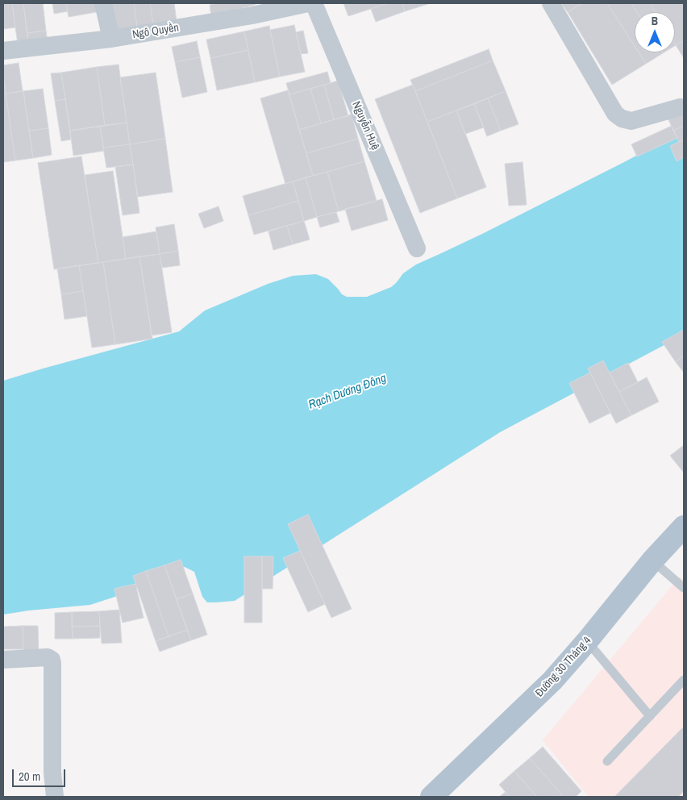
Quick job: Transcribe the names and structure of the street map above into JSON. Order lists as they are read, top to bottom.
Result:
{
  "streets": {
    "main road": ["Đường 30 Tháng 4"],
    "street": ["Ngô Quyền", "Nguyễn Huệ"]
  },
  "water": ["Rạch Dương Đông"],
  "scale_bar": "20 m",
  "north": "top"
}
